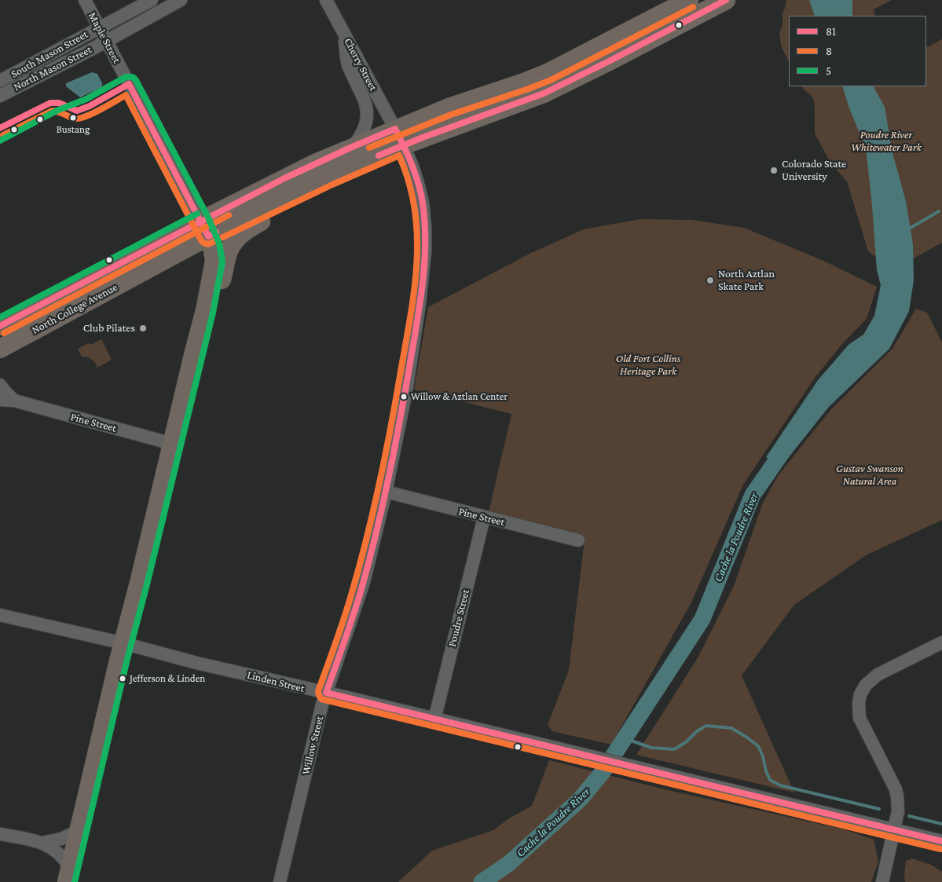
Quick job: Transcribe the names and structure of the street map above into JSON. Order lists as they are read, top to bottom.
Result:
{
  "streets": {
    "highway": ["North College Avenue"],
    "street": [
      "Maple Street",
      "South Mason Street",
      "Cherry Street",
      "North Mason Street",
      "Pine Street",
      "Poudre Street",
      "Linden Street",
      "Willow Street"
    ]
  },
  "crossings": [
    ["Maple Street", "South Mason Street"],
    ["Maple Street", "North Mason Street"],
    ["Maple Street", "North College Avenue"],
    ["Cherry Street", "North College Avenue"],
    ["Cherry Street", "Willow Street"],
    ["North College Avenue", "Willow Street"],
    ["Pine Street", "Poudre Street"],
    ["Pine Street", "Willow Street"],
    ["Poudre Street", "Linden Street"],
    ["Linden Street", "Willow Street"]
  ],
  "water": ["Cache la Poudre River"],
  "parks": ["Poudre River Whitewater Park", "Old Fort Collins Heritage Park", "Gustav Swanson Natural Area"],
  "places": [
    "Bustang",
    "Colorado State University",
    "North Aztlan Skate Park",
    "Club Pilates",
    "Willow & Aztlan Center",
    "Jefferson & Linden"
  ],
  "lines": ["transit line 81", "transit line 8", "transit line 5"],
  "legend": ["81", "8", "5"]
}
